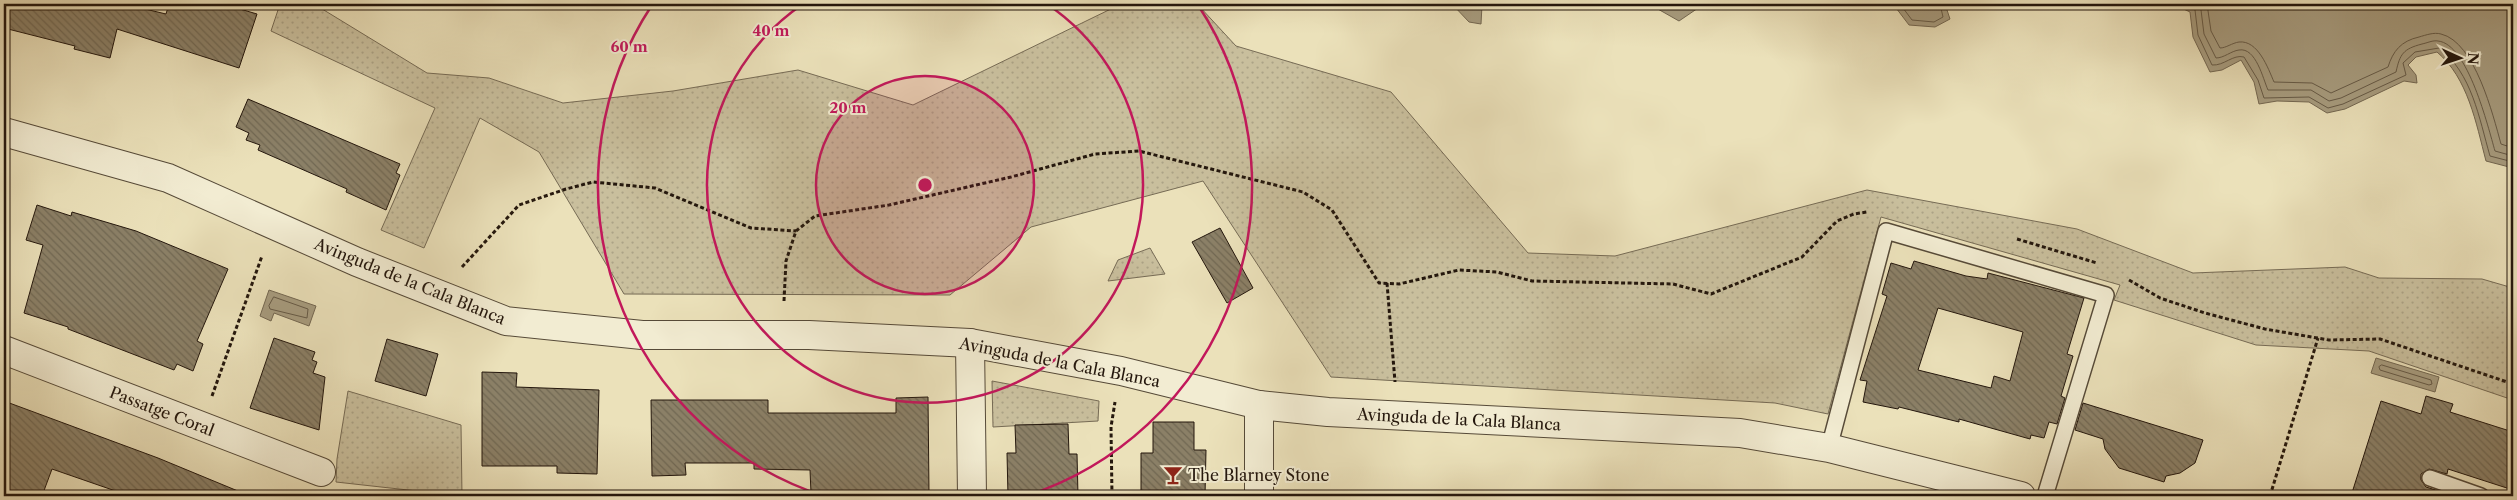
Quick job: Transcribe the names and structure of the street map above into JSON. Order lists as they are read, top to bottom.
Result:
{
  "streets": {
    "street": ["Avinguda de la Cala Blanca", "Passatge Coral"]
  },
  "places": {
    "bar": ["The Blarney Stone"]
  },
  "north": "right",
  "rings": ["40 m", "60 m", "20 m"]
}
